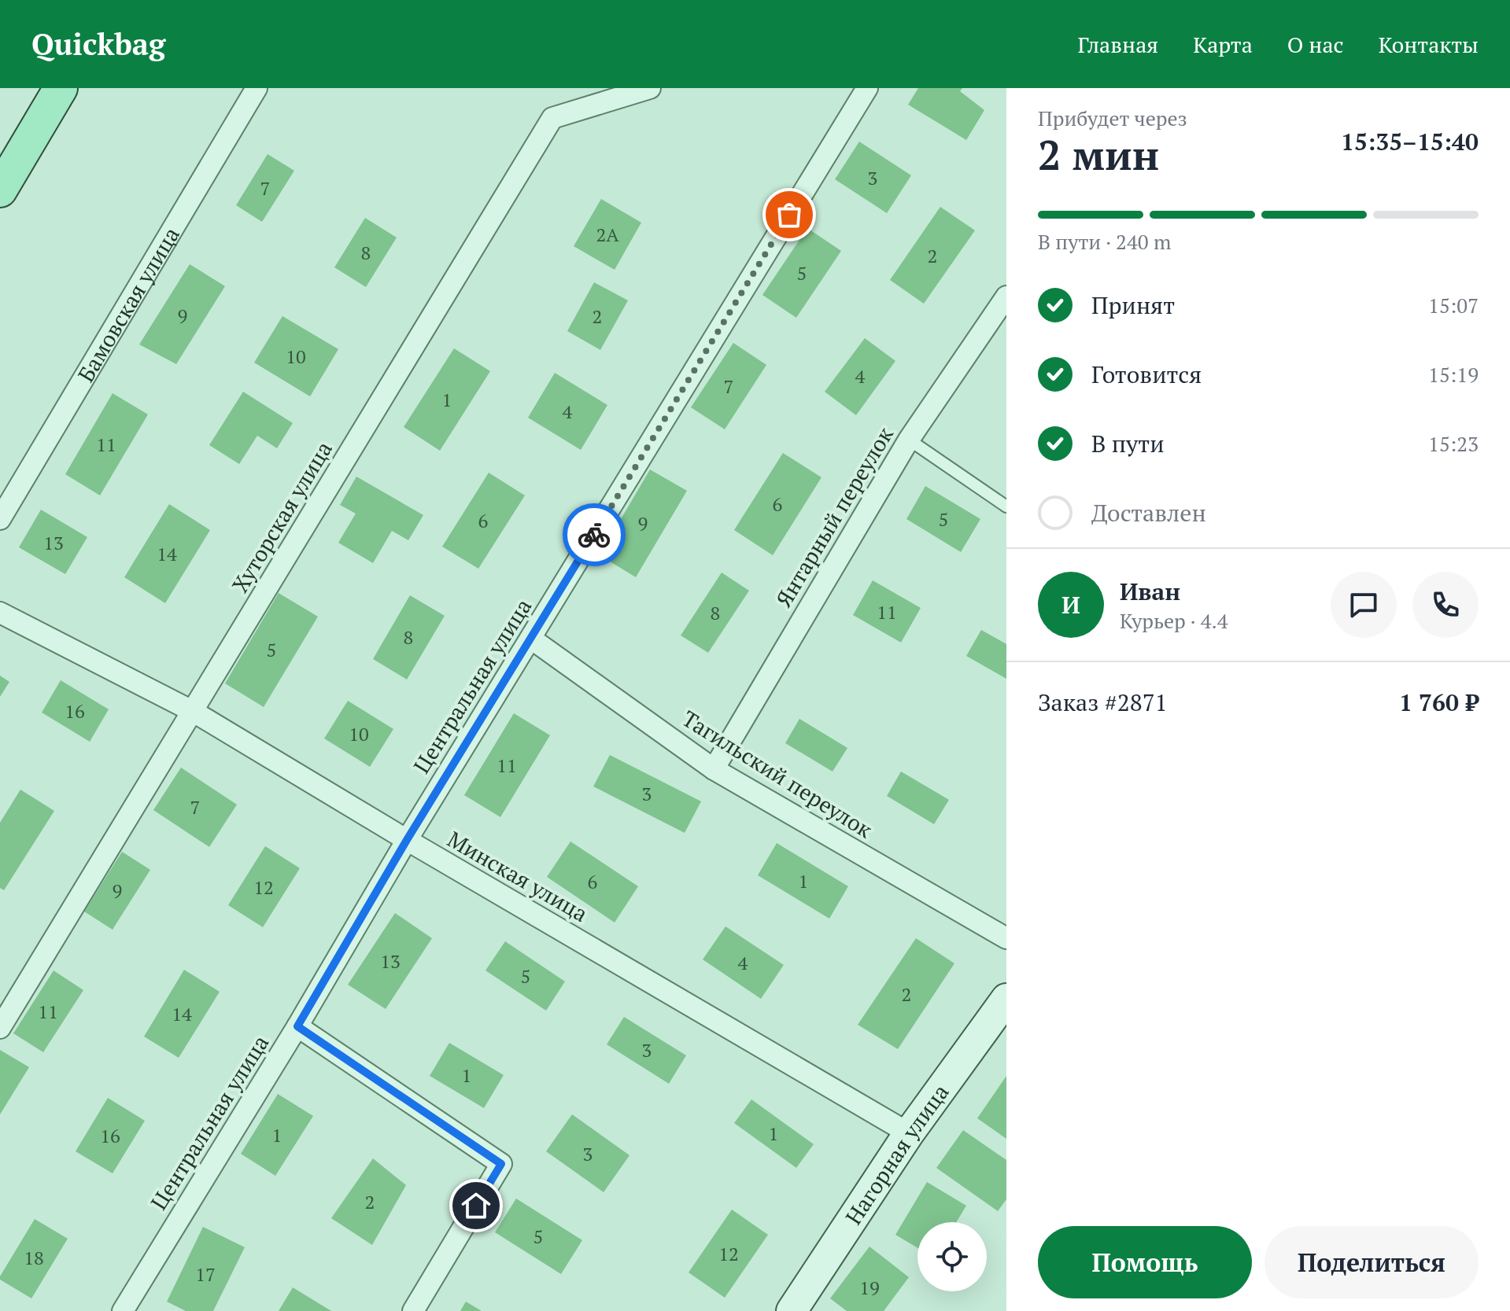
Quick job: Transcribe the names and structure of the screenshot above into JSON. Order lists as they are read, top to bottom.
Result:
{
  "streets": {
    "street": [
      "Бамовская улица",
      "Хуторская улица",
      "Янтарный переулок",
      "Центральная улица",
      "Тагильский переулок",
      "Минская улица",
      "Нагорная улица"
    ]
  },
  "crossings": [
    ["Хуторская улица", "Минская улица"],
    ["Янтарный переулок", "Тагильский переулок"],
    ["Центральная улица", "Тагильский переулок"],
    ["Центральная улица", "Минская улица"],
    ["Минская улица", "Нагорная улица"]
  ],
  "house_numbers": [
    "3",
    "7",
    "2А",
    "8",
    "2",
    "5",
    "9",
    "2",
    "10",
    "4",
    "7",
    "1",
    "4",
    "11",
    "6",
    "5",
    "6",
    "9",
    "13",
    "14",
    "11",
    "8",
    "8",
    "5",
    "16",
    "10",
    "11",
    "3",
    "7",
    "1",
    "6",
    "12",
    "9",
    "13",
    "4",
    "5",
    "2",
    "11",
    "14",
    "3",
    "1",
    "1",
    "1",
    "16",
    "3",
    "2",
    "5",
    "12",
    "18",
    "17",
    "19"
  ],
  "page": {
    "header": "Quickbag",
    "nav": [
      "Главная",
      "Карта",
      "О нас",
      "Контакты"
    ],
    "heading": ["2 мин", "Прибудет через", "15:35–15:40"],
    "panel": [
      "Иван",
      "Курьер · 4.4",
      "Заказ #2871",
      "1 760 ₽"
    ],
    "bar": "В пути · 240 m",
    "list": [
      ["Принят", "15:07"],
      ["Готовится", "15:19"],
      ["В пути", "15:23"],
      "Доставлен"
    ],
    "round": "И",
    "buttons": ["Помощь", "Поделиться"]
  }
}
